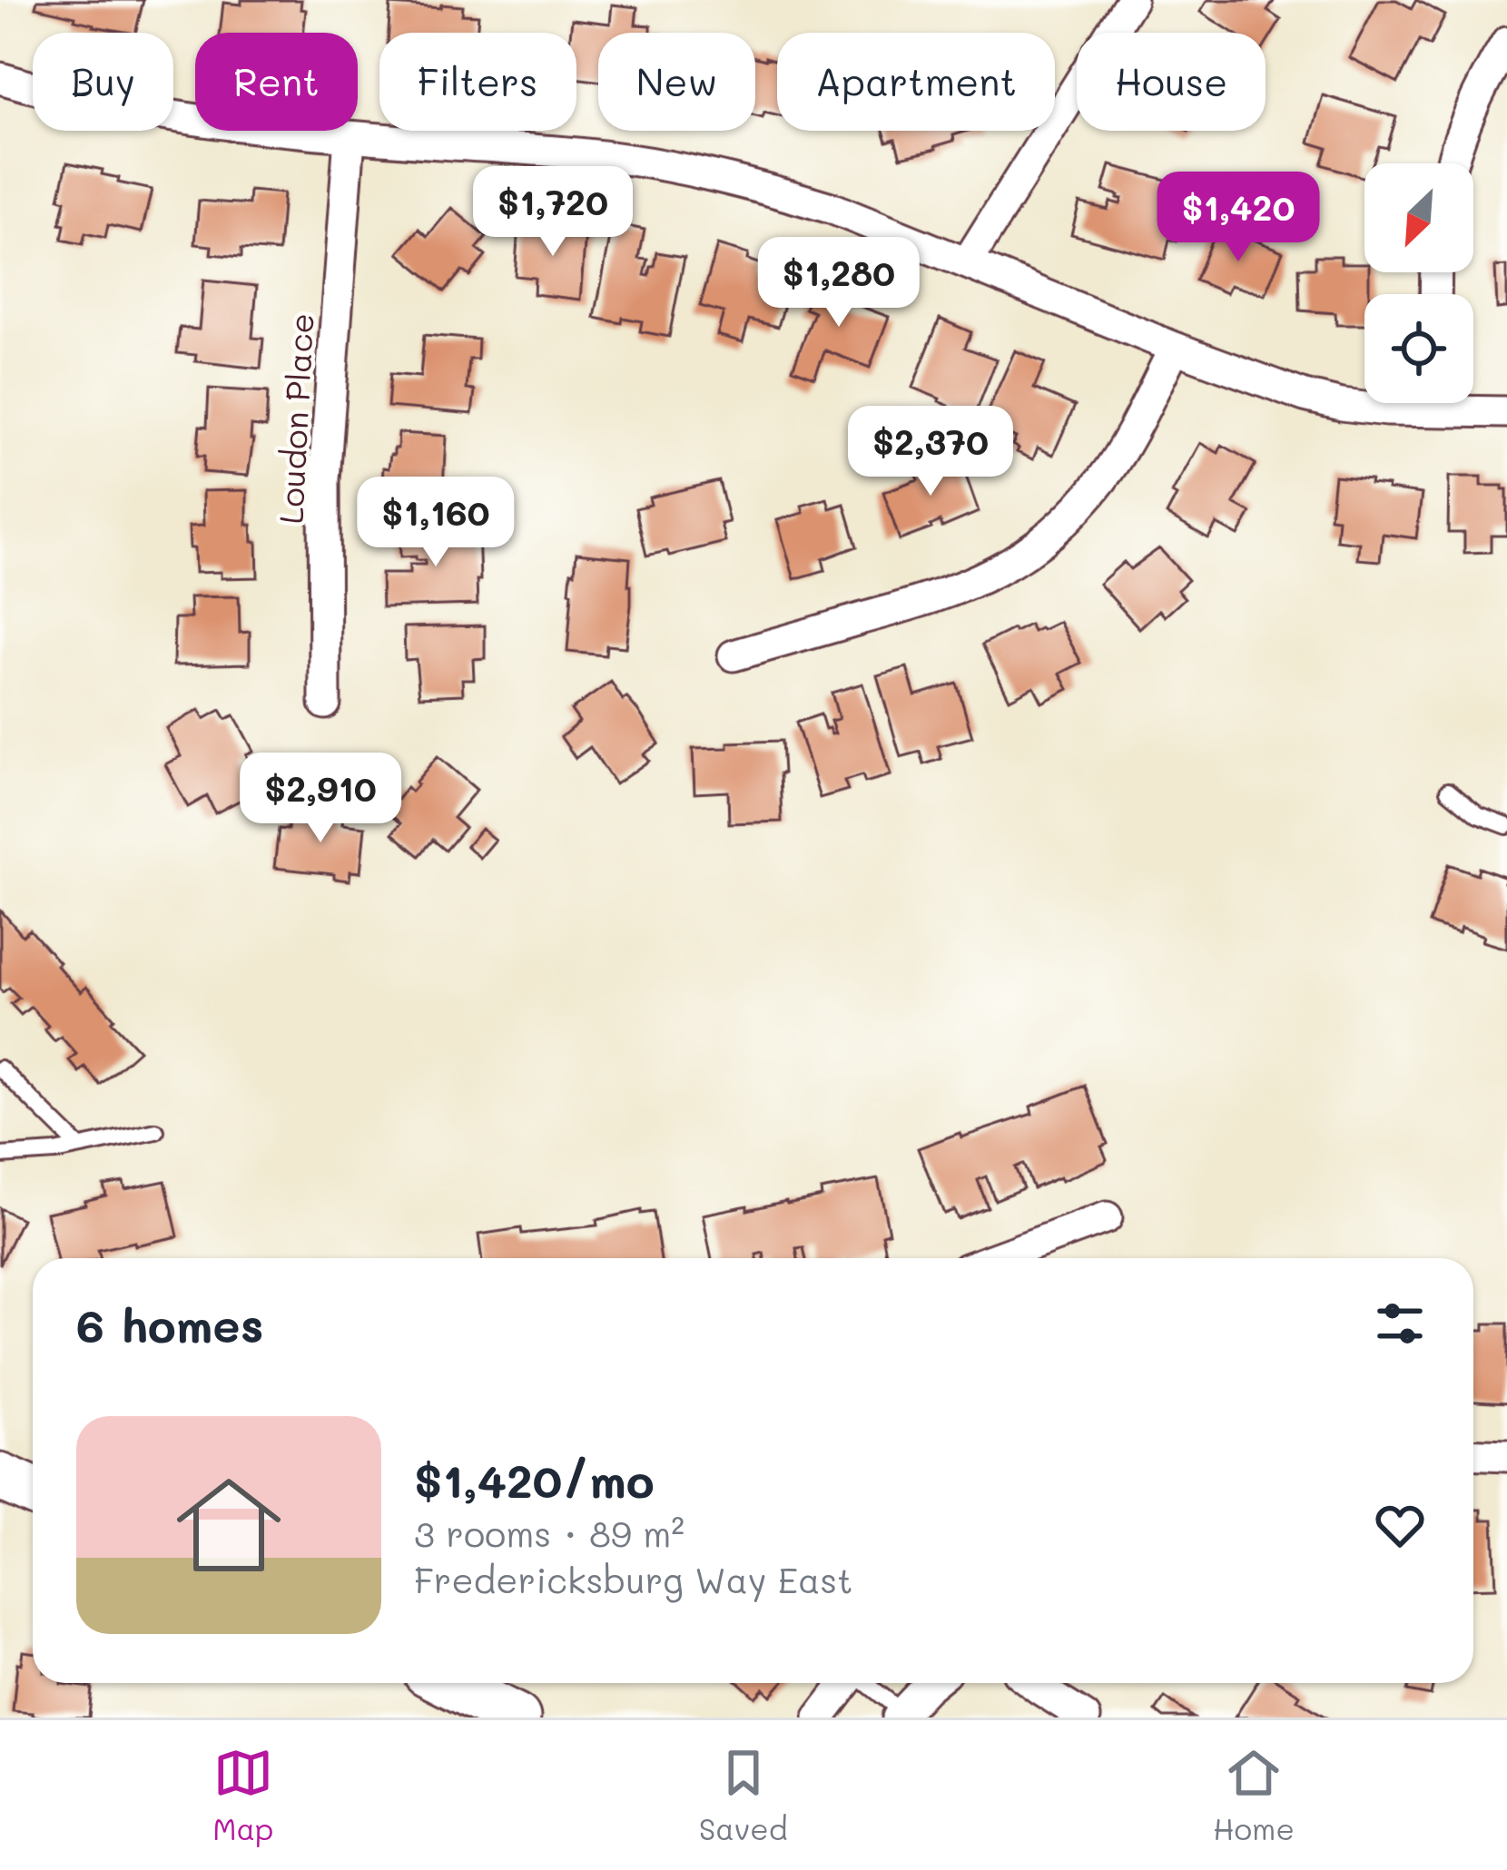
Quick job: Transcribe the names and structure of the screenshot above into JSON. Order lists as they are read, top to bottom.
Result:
{
  "streets": {
    "street": ["Loudon Place"]
  },
  "north": "bottom left",
  "page": {
    "chip": [
      "Buy",
      "Rent",
      "Filters",
      "New",
      "Apartment",
      "House"
    ],
    "price": [
      "$1,720",
      "$1,420",
      "$1,280",
      "$2,370",
      "$1,160",
      "$2,910"
    ],
    "heading": "6 homes",
    "list": [
      {
        "name": "$1,420/mo",
        "note": "3 rooms · 89 m² · Fredericksburg Way East"
      }
    ],
    "tabs": ["Map", "Saved", "Home"]
  }
}
